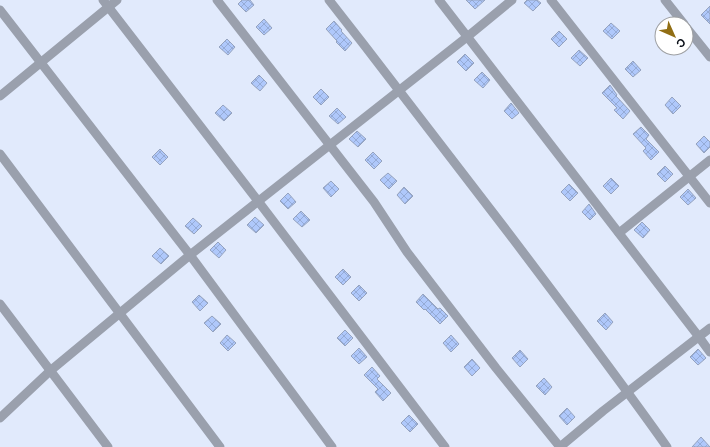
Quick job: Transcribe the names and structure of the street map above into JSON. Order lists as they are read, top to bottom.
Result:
{
  "north": "bottom right"
}
